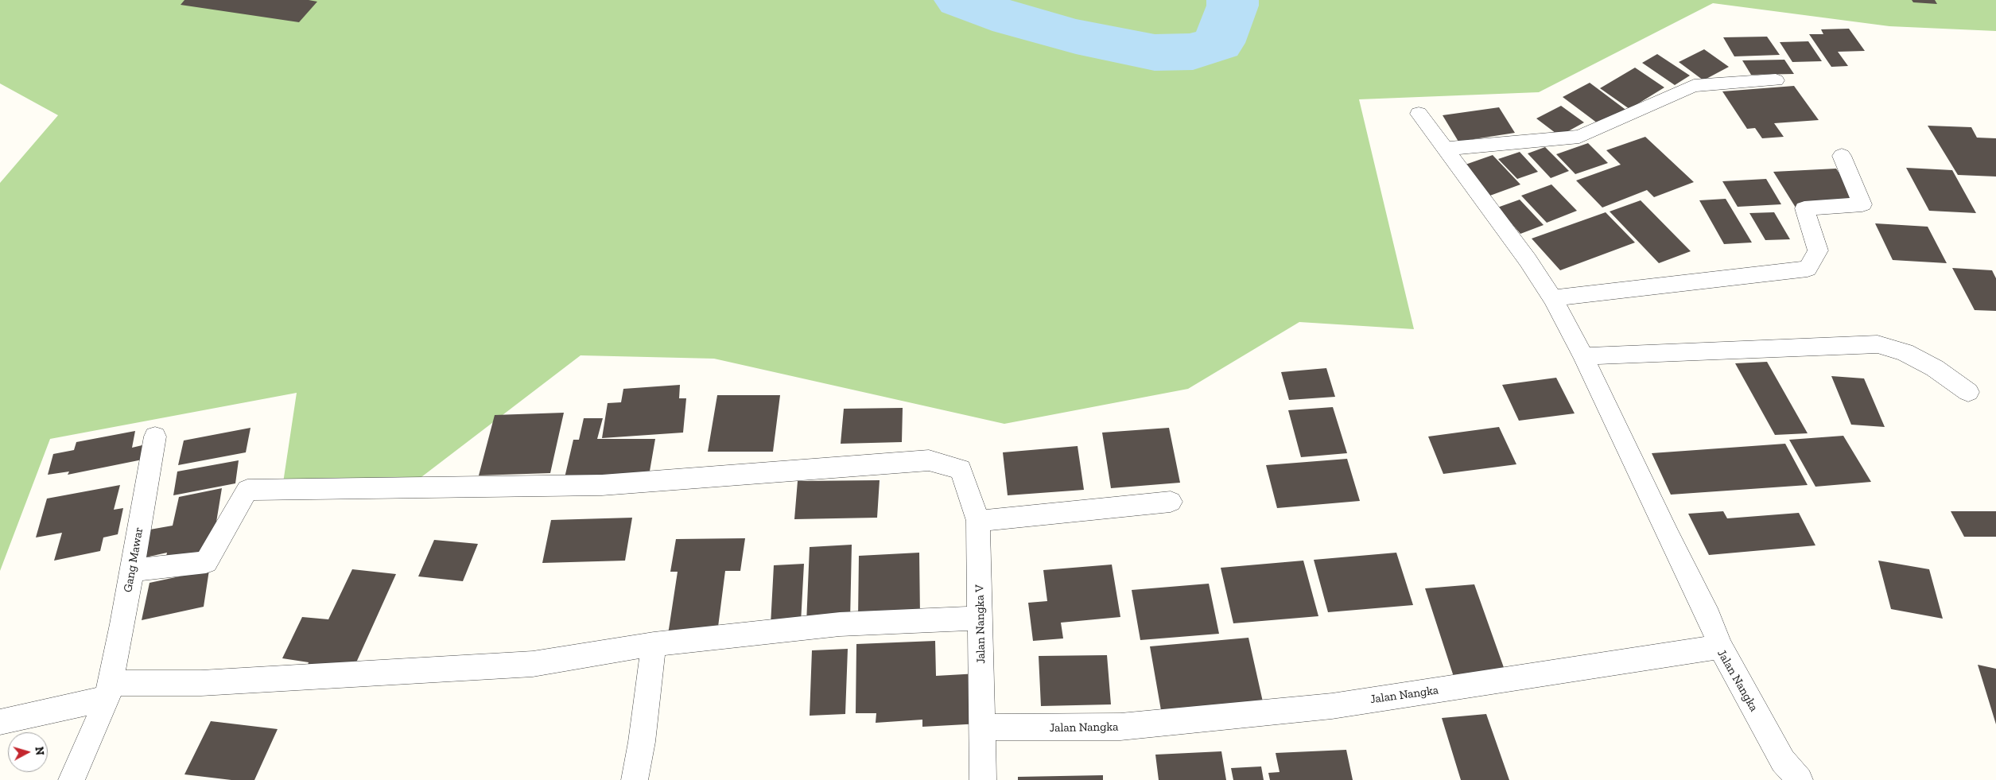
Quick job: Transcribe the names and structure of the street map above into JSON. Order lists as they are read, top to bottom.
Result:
{
  "streets": {
    "street": ["Gang Mawar", "Jalan Nangka V", "Jalan Nangka"]
  },
  "crossings": [
    ["Gang Mawar", "Jalan Nangka V"],
    ["Jalan Nangka V", "Jalan Nangka"]
  ],
  "north": "right"
}
